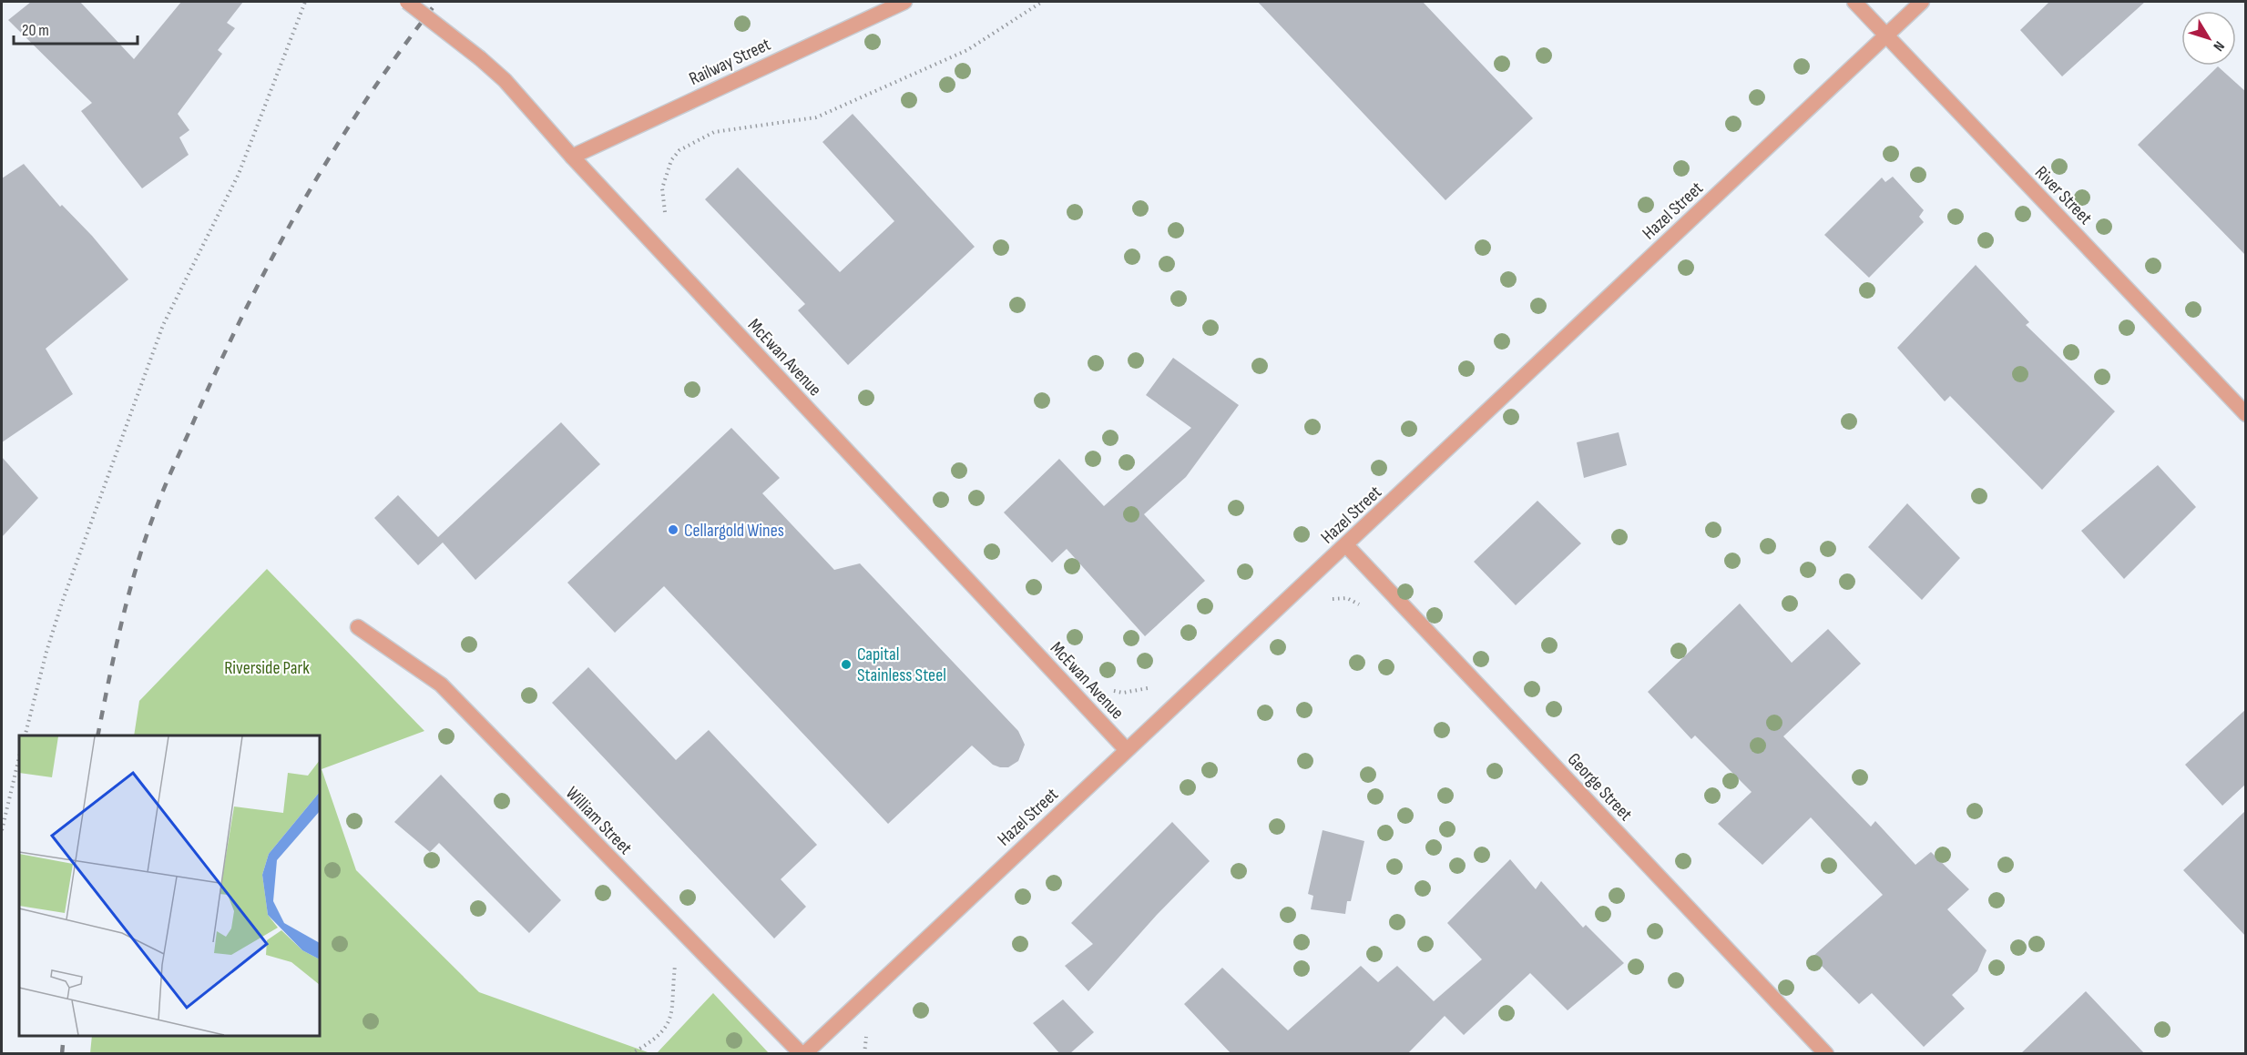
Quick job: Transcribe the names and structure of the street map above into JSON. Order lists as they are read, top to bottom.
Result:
{
  "streets": {
    "street": [
      "Railway Street",
      "River Street",
      "Hazel Street",
      "McEwan Avenue",
      "George Street",
      "William Street"
    ]
  },
  "crossings": [
    ["Railway Street", "McEwan Avenue"],
    ["River Street", "Hazel Street"],
    ["Hazel Street", "McEwan Avenue"],
    ["Hazel Street", "George Street"],
    ["Hazel Street", "William Street"]
  ],
  "parks": ["Riverside Park"],
  "places": ["Cellargold Wines", "Capital Stainless Steel"],
  "scale_bar": "20 m",
  "north": "bottom right"
}
